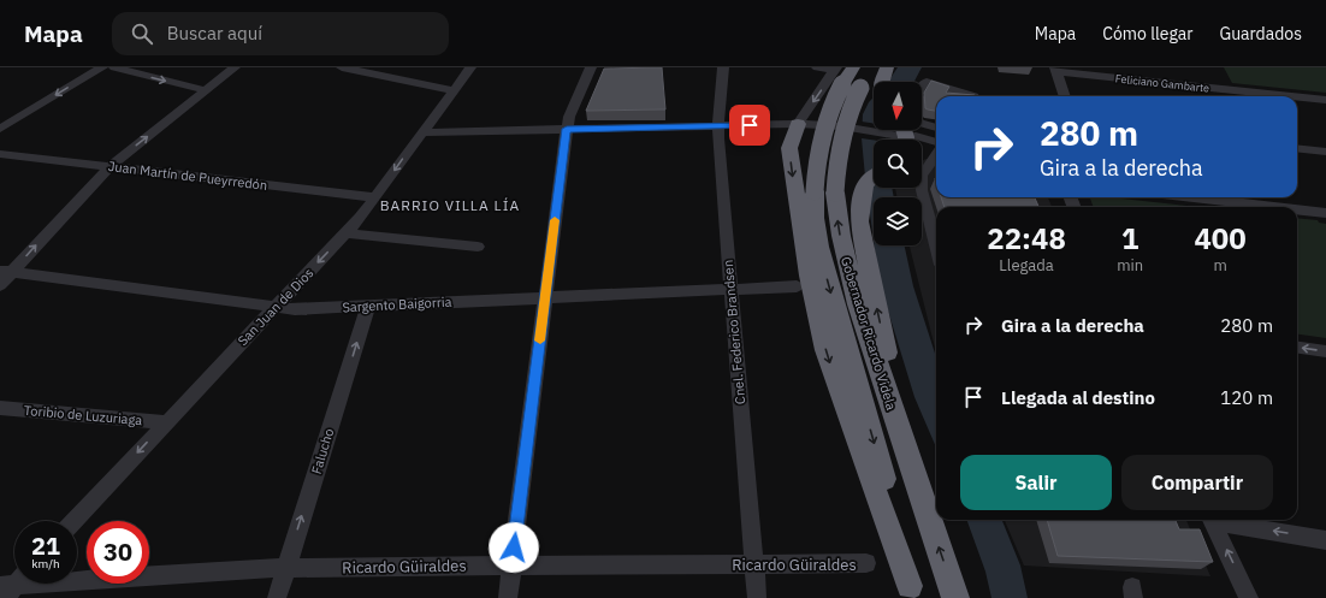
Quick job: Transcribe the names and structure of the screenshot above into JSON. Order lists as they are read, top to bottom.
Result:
{
  "streets": {
    "highway": ["Gobernador Ricardo Videla"],
    "street": [
      "Feliciano Gambarte",
      "Juan Martín de Pueyrredón",
      "Sargento Baigorria",
      "San Juan de Dios",
      "Cnel. Federico Brandsen",
      "Toribio de Luzuriaga",
      "Falucho",
      "Ricardo Güiraldes"
    ]
  },
  "crossings": [
    ["Juan Martín de Pueyrredón", "San Juan de Dios"],
    ["Sargento Baigorria", "San Juan de Dios"],
    ["Sargento Baigorria", "Cnel. Federico Brandsen"],
    ["Sargento Baigorria", "Falucho"],
    ["San Juan de Dios", "Toribio de Luzuriaga"],
    ["Cnel. Federico Brandsen", "Ricardo Güiraldes"],
    ["Falucho", "Ricardo Güiraldes"]
  ],
  "one_way": ["San Juan de Dios", "Falucho"],
  "districts": ["BARRIO VILLA LÍA"],
  "north": "bottom",
  "page": {
    "header": "Mapa",
    "search": "Buscar aquí",
    "nav": ["Mapa", "Cómo llegar", "Guardados"],
    "turn": ["280 m", "Gira a la derecha"],
    "eta": [
      "22:48",
      "Llegada",
      "1",
      "min",
      "400",
      "m"
    ],
    "list": [
      {
        "name": "Gira a la derecha",
        "value": "280 m"
      },
      {
        "name": "Llegada al destino",
        "value": "120 m"
      }
    ],
    "buttons": ["Salir", "Compartir"],
    "speed": "21 km/h",
    "limit": "30"
  }
}
